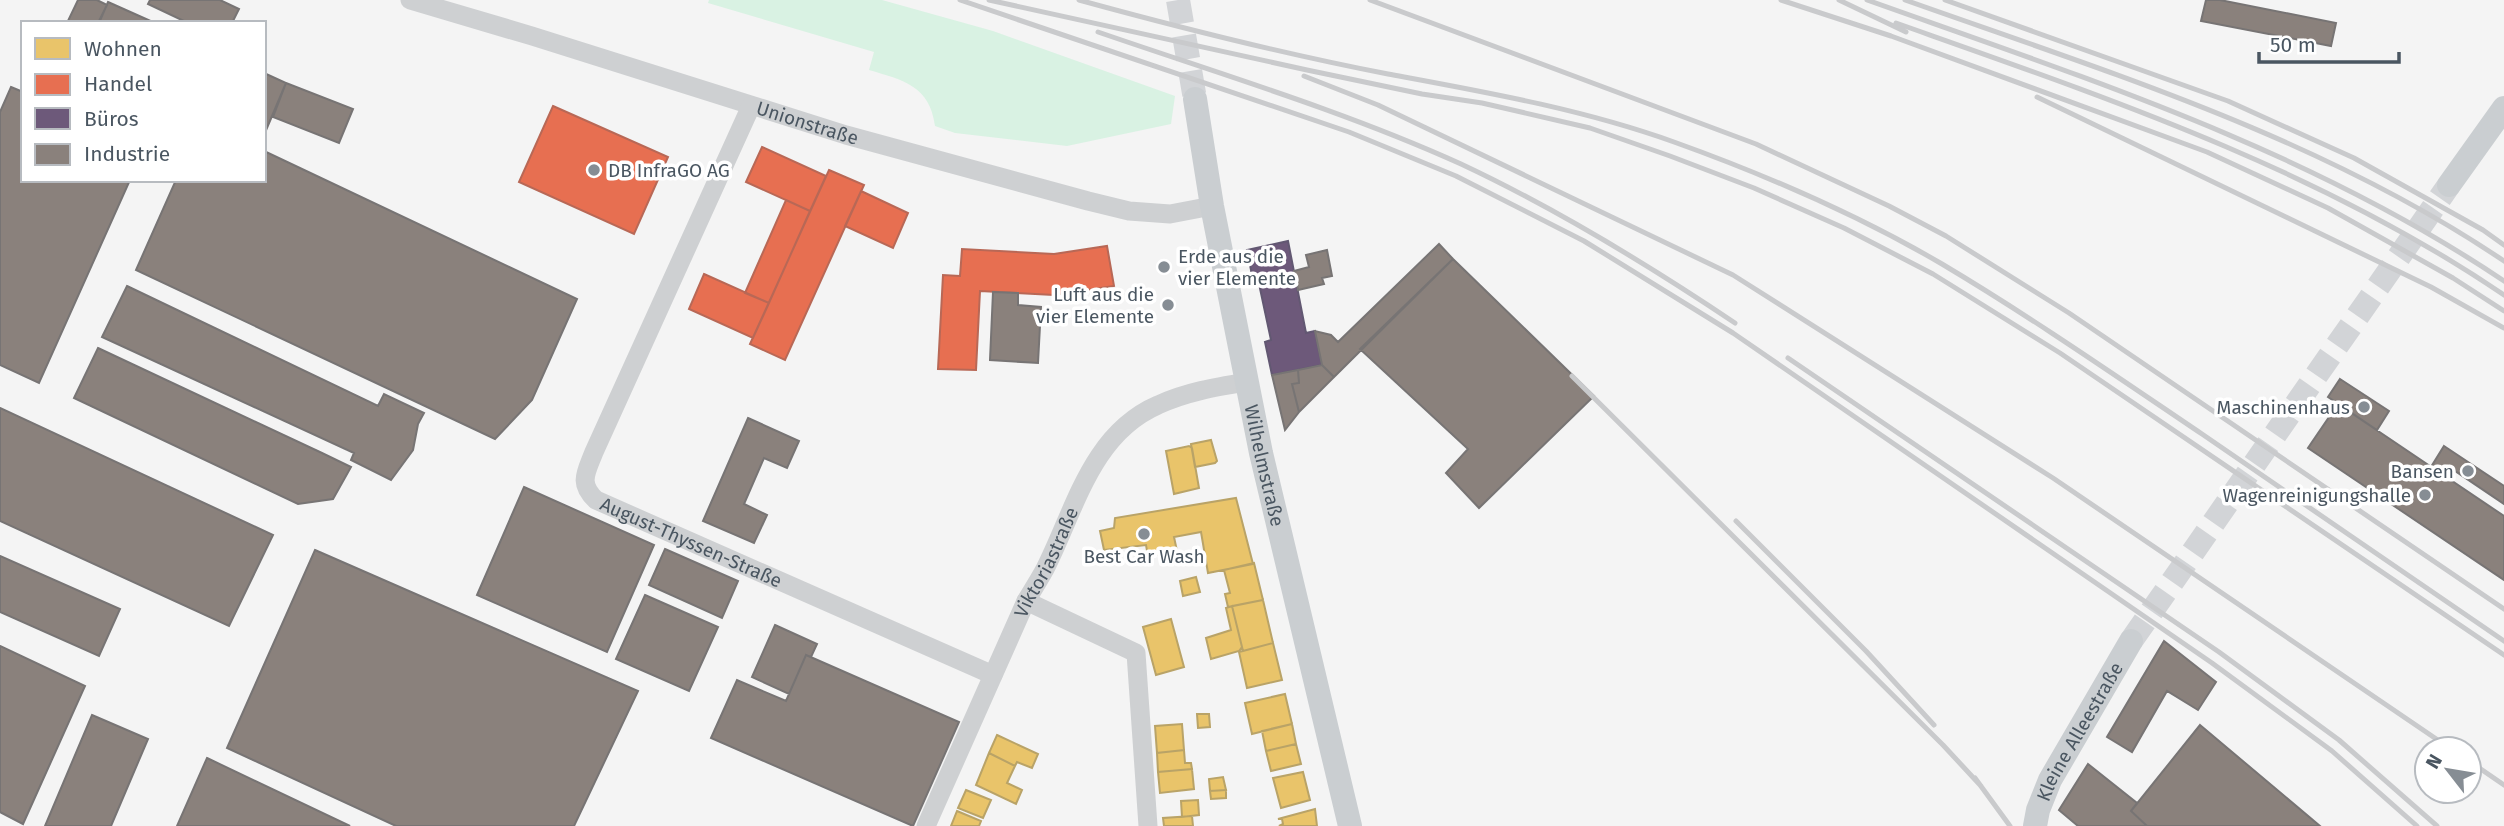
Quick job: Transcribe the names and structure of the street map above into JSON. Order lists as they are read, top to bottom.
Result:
{
  "streets": {
    "main road": ["Wilhelmstraße", "Kleine Alleestraße"],
    "street": ["Unionstraße", "August-Thyssen-Straße", "Viktoriastraße"]
  },
  "crossings": [
    ["Unionstraße", "Wilhelmstraße"],
    ["Unionstraße", "August-Thyssen-Straße"],
    ["Wilhelmstraße", "Viktoriastraße"],
    ["August-Thyssen-Straße", "Viktoriastraße"]
  ],
  "places": [
    "DB InfraGO AG",
    "Erde aus die vier Elemente",
    "Luft aus die vier Elemente",
    "Maschinenhaus",
    "Bansen",
    "Wagenreinigungshalle",
    "Best Car Wash"
  ],
  "legend": [
    "Wohnen",
    "Handel",
    "Büros",
    "Industrie"
  ],
  "scale_bar": "50 m",
  "north": "top left"
}
